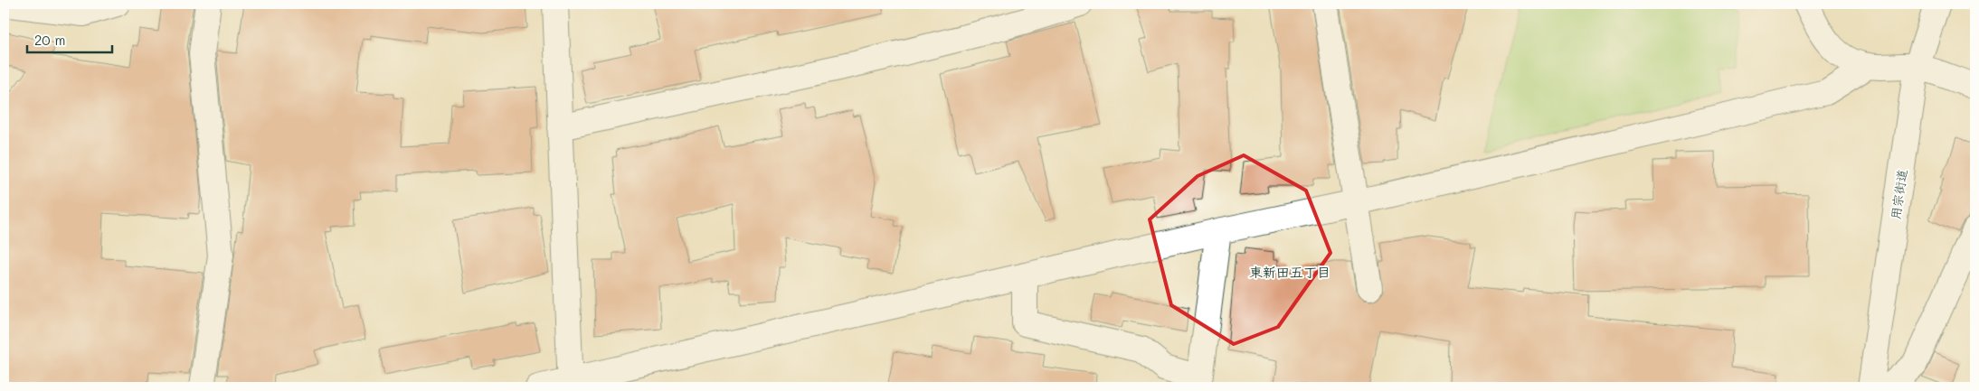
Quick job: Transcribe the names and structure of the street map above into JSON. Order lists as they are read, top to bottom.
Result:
{
  "streets": {
    "street": ["用宗街道"]
  },
  "districts": ["東新田五丁目"],
  "scale_bar": "20 m"
}
